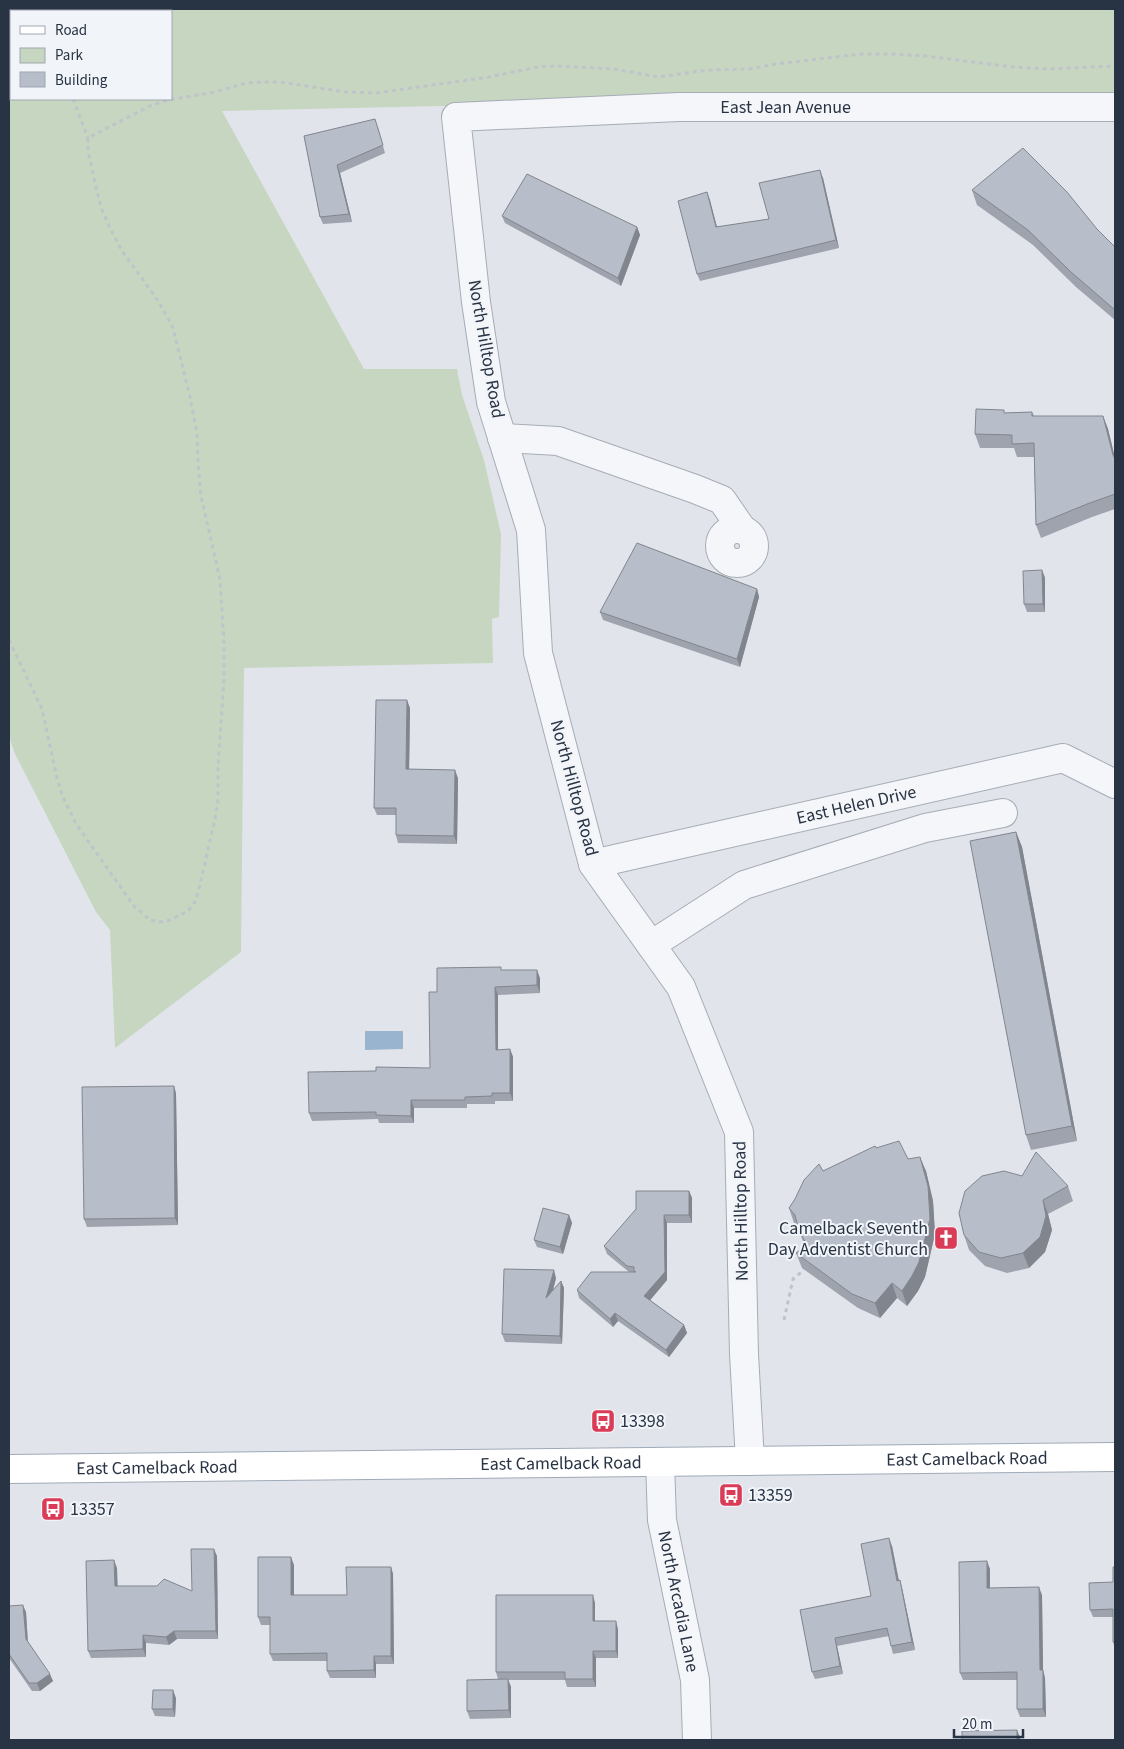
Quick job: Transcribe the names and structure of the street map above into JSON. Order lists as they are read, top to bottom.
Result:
{
  "streets": {
    "main road": ["East Camelback Road"],
    "street": [
      "East Jean Avenue",
      "North Hilltop Road",
      "East Helen Drive",
      "North Arcadia Lane"
    ]
  },
  "crossings": [
    ["East Jean Avenue", "North Hilltop Road"],
    ["North Hilltop Road", "East Helen Drive"],
    ["North Hilltop Road", "East Camelback Road"],
    ["East Camelback Road", "North Arcadia Lane"]
  ],
  "places": {
    "church": ["Camelback Seventh Day Adventist Church"],
    "bus stop": ["13398", "13359", "13357"]
  },
  "legend": ["Road", "Park", "Building"],
  "scale_bar": "20 m"
}
